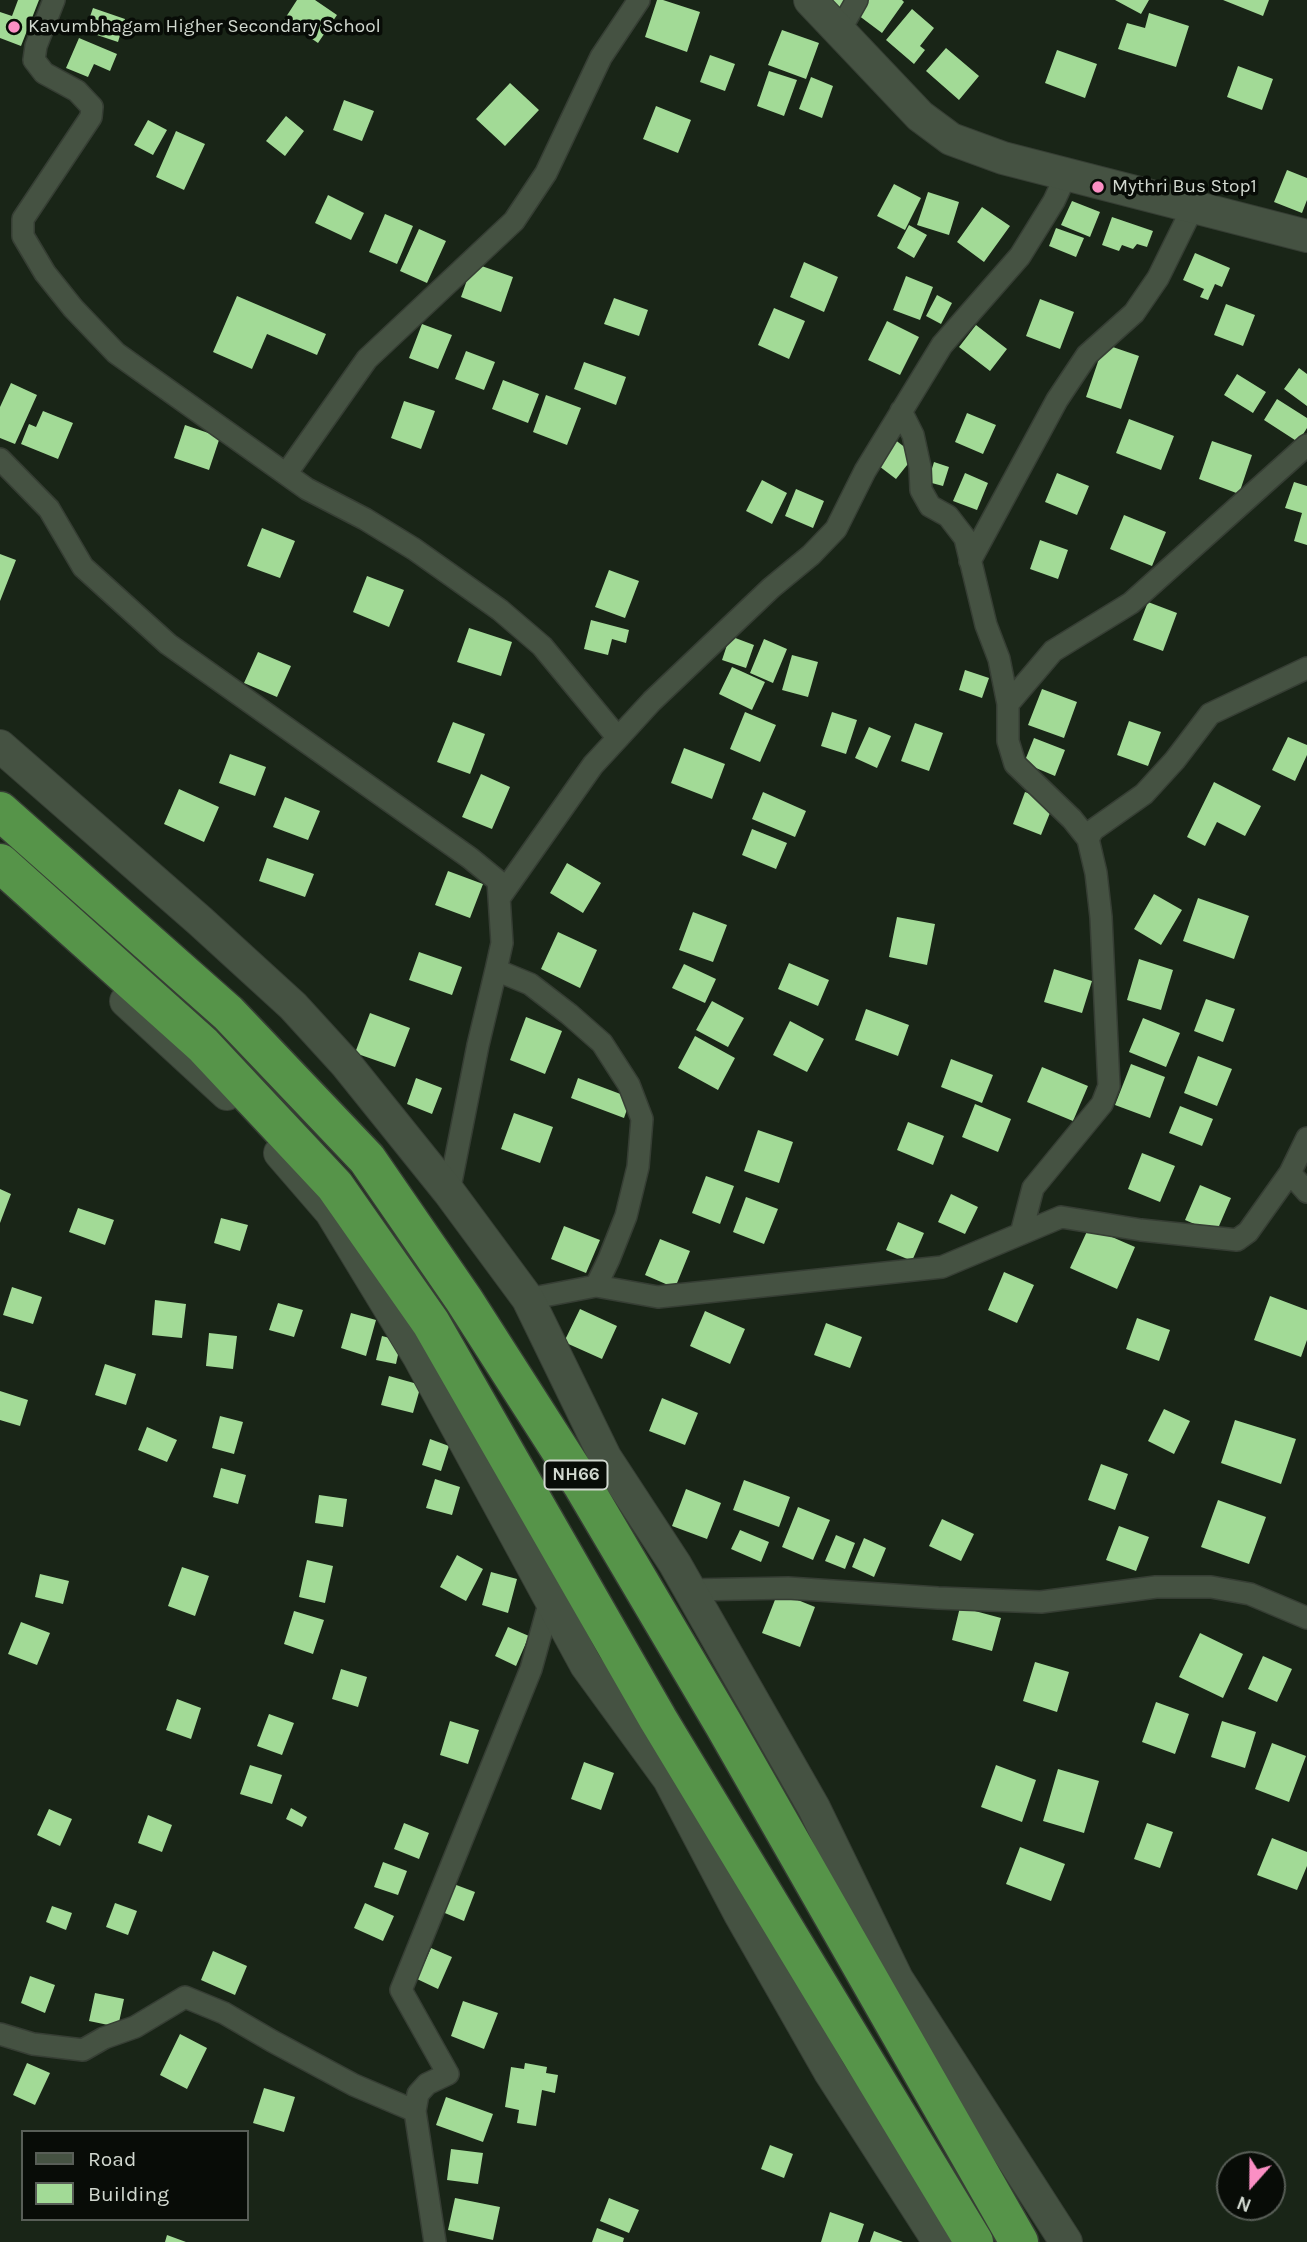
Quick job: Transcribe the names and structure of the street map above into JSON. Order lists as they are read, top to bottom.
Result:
{
  "streets": {
    "highway": ["NH66"]
  },
  "places": ["Kavumbhagam Higher Secondary School", "Mythri Bus Stop1"],
  "legend": ["Road", "Building"],
  "north": "bottom"
}
